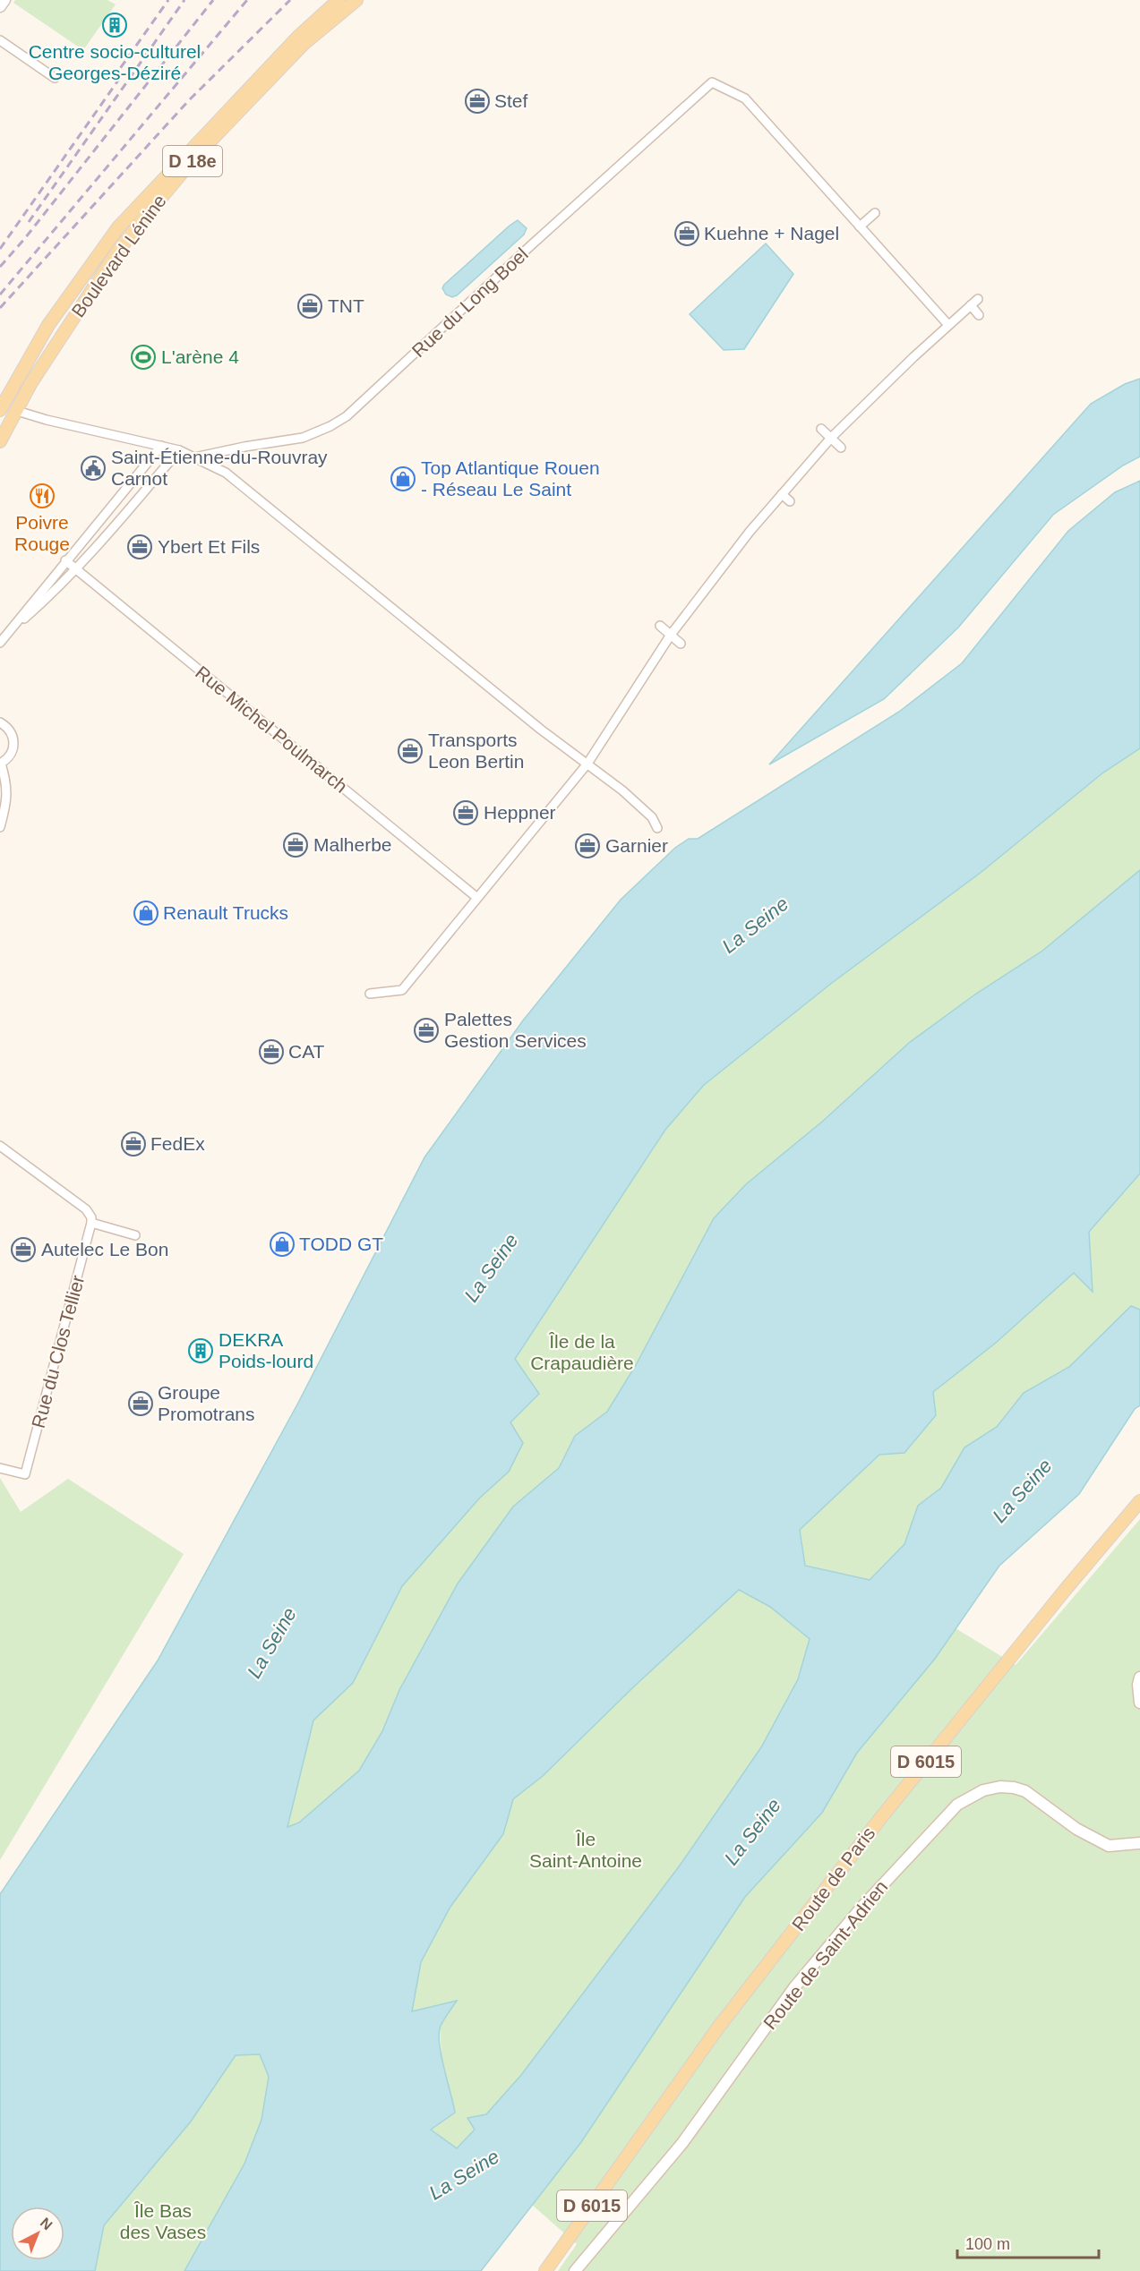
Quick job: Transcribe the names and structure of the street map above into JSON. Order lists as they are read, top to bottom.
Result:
{
  "streets": {
    "main road": [
      "D 18e",
      "Boulevard Lénine",
      "D 6015",
      "Route de Paris",
      "Route de Saint-Adrien"
    ],
    "street": ["Rue du Long Boel", "Rue Michel Poulmarch", "Rue du Clos Tellier"]
  },
  "water": ["La Seine"],
  "parks": ["Île de la Crapaudière", "Île Saint-Antoine", "Île Bas des Vases"],
  "places": {
    "building": ["Centre socio-culturel Georges-Déziré", "DEKRA Poids-lourd"],
    "office": [
      "Stef",
      "Kuehne + Nagel",
      "TNT",
      "Ybert Et Fils",
      "Transports Leon Bertin",
      "Heppner",
      "Malherbe",
      "Garnier",
      "Palettes Gestion Services",
      "CAT",
      "FedEx",
      "Autelec Le Bon",
      "Groupe Promotrans"
    ],
    "sports": ["L'arène 4"],
    "public building": ["Saint-Étienne-du-Rouvray Carnot"],
    "shop": ["Top Atlantique Rouen - Réseau Le Saint", "Renault Trucks", "TODD GT"],
    "restaurant": ["Poivre Rouge"]
  },
  "scale_bar": "100 m",
  "north": "top right"
}
